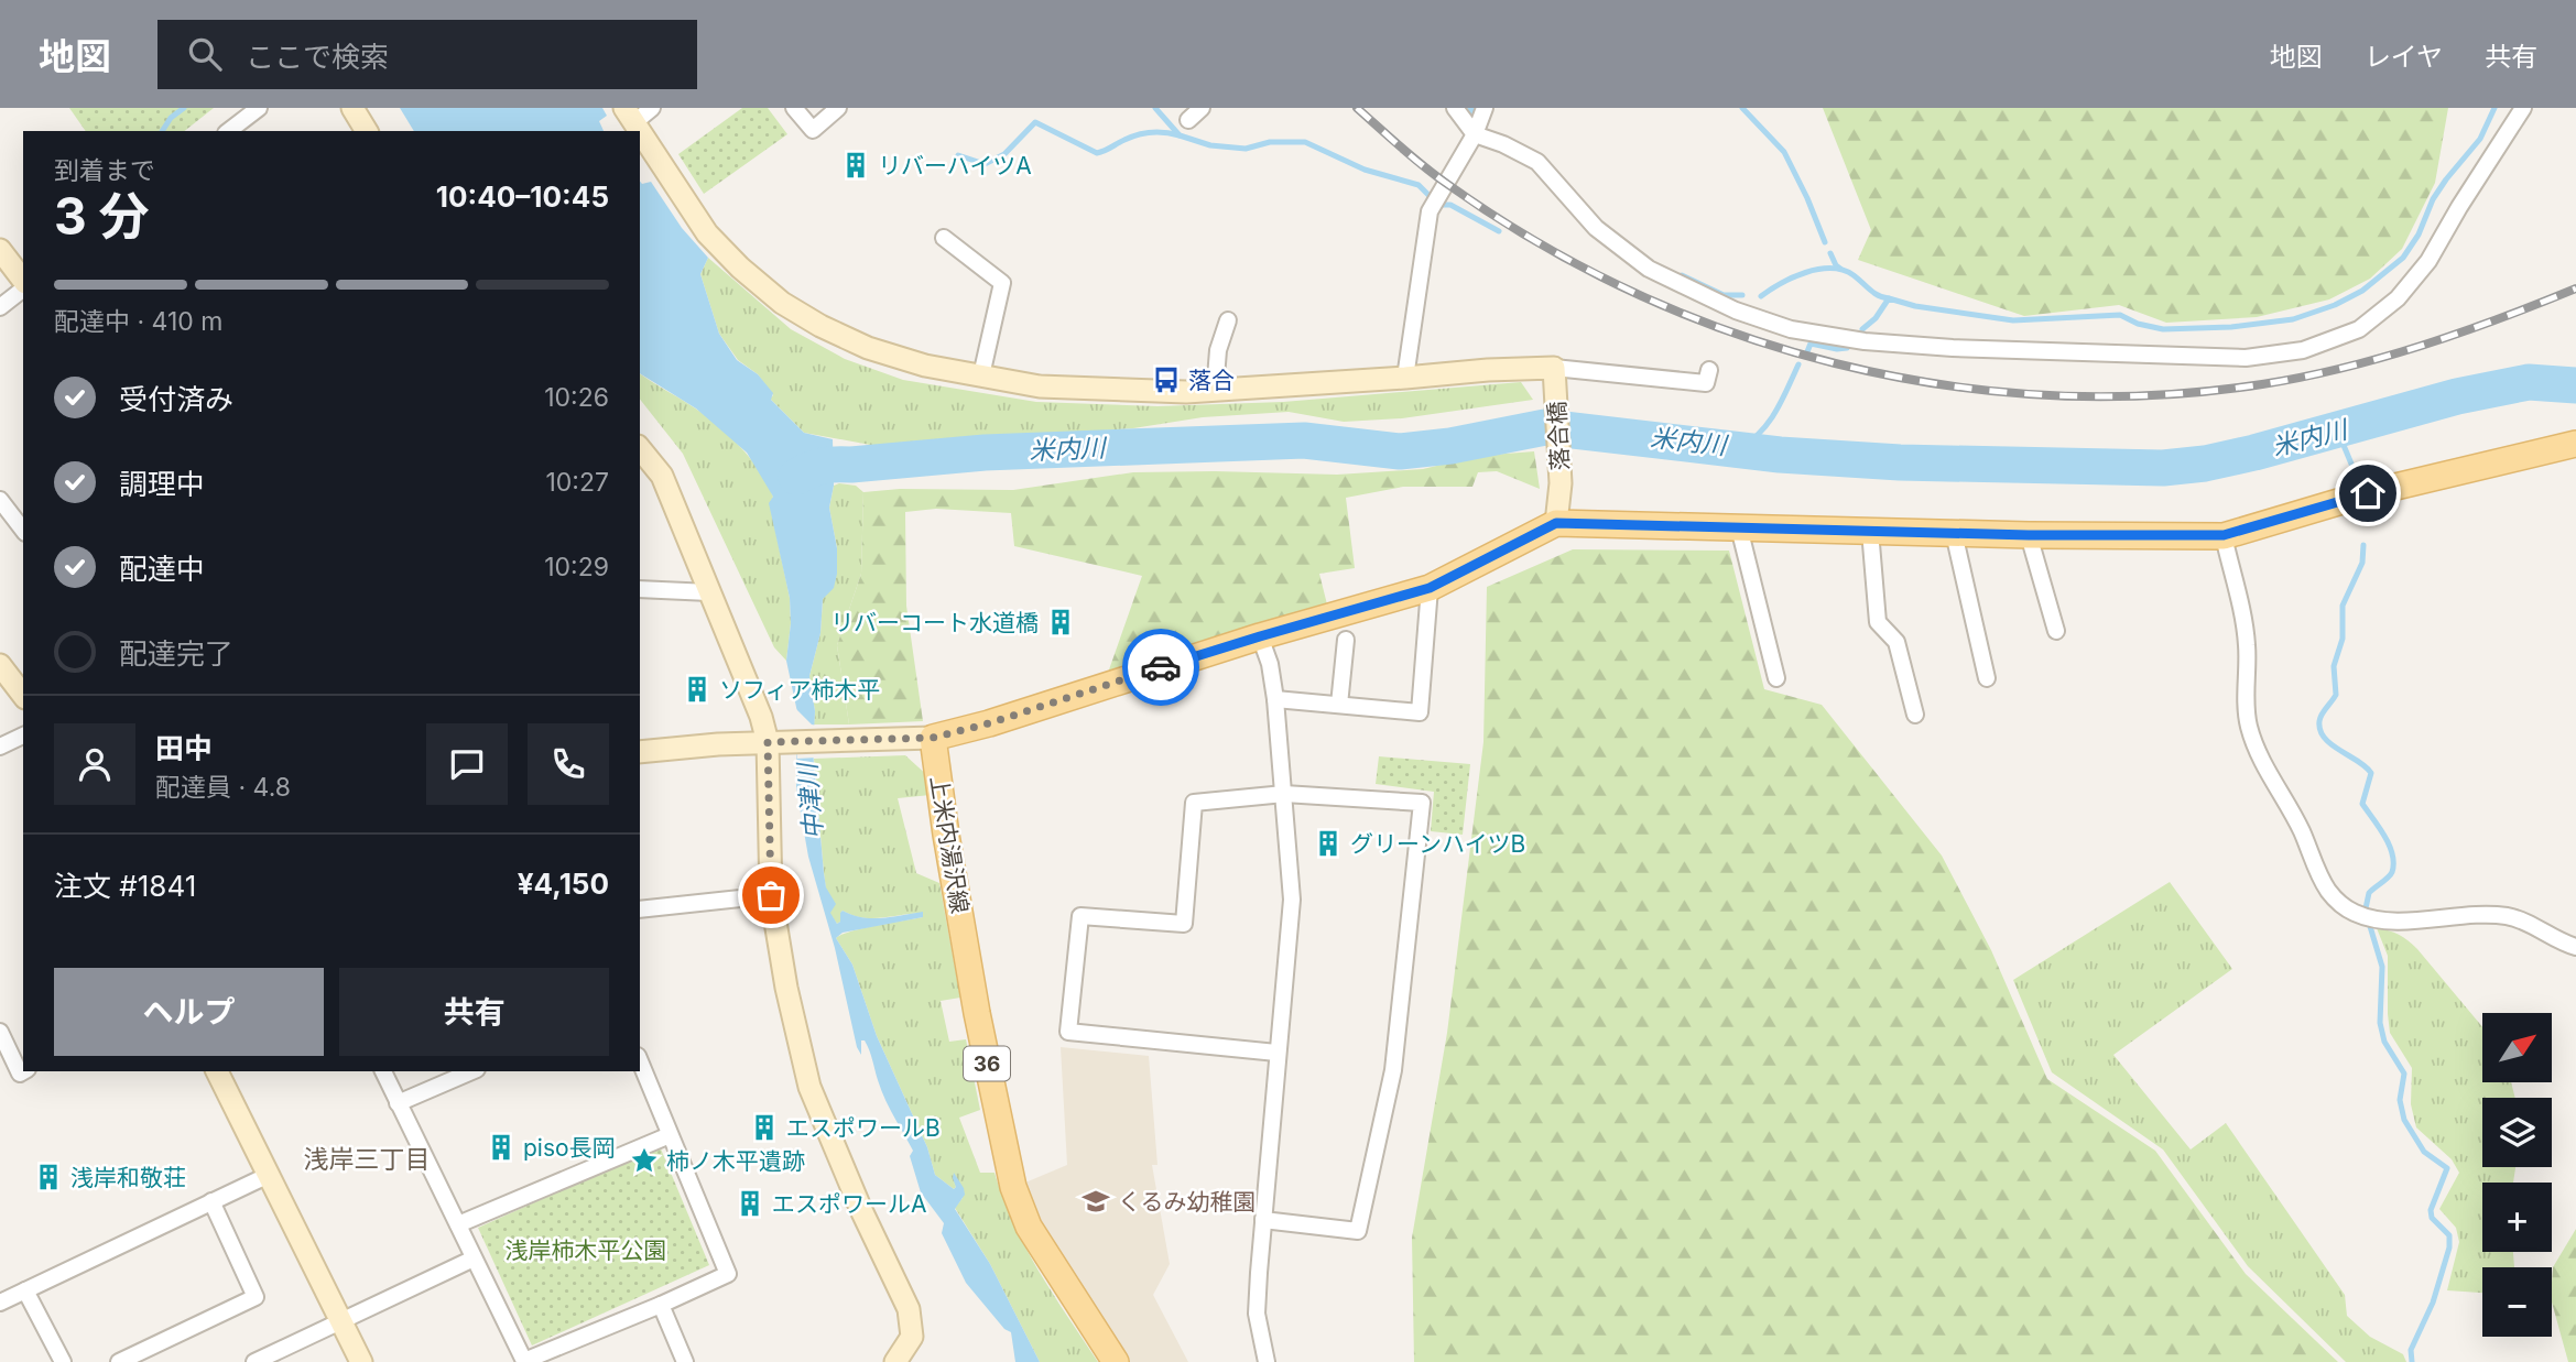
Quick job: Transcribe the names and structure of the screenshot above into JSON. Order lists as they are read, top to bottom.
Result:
{
  "streets": {
    "main road": ["上米内湯沢線", "36"],
    "street": ["落合橋"]
  },
  "districts": ["浅岸三丁目"],
  "water": ["米内川", "中津川"],
  "parks": ["浅岸柿木平公園"],
  "places": {
    "building": [
      "リバーハイツA",
      "リバーコート水道橋",
      "ソフィア柿木平",
      "グリーンハイツB",
      "エスポワールB",
      "piso長岡",
      "浅岸和敬荘",
      "エスポワールA"
    ],
    "bus stop": ["落合"],
    "place": ["柿ノ木平遺跡"],
    "school or university": ["くるみ幼稚園"]
  },
  "north": "top right",
  "page": {
    "header": "地図",
    "search": "ここで検索",
    "nav": ["地図", "レイヤ", "共有"],
    "heading": ["3 分", "到着まで", "10:40–10:45"],
    "panel": [
      "田中",
      "配達員 · 4.8",
      "注文 #1841",
      "¥4,150"
    ],
    "bar": "配達中 · 410 m",
    "list": [
      ["受付済み", "10:26"],
      ["調理中", "10:27"],
      ["配達中", "10:29"],
      "配達完了"
    ],
    "buttons": ["ヘルプ", "共有"],
    "map_buttons": ["+", "−"]
  }
}
